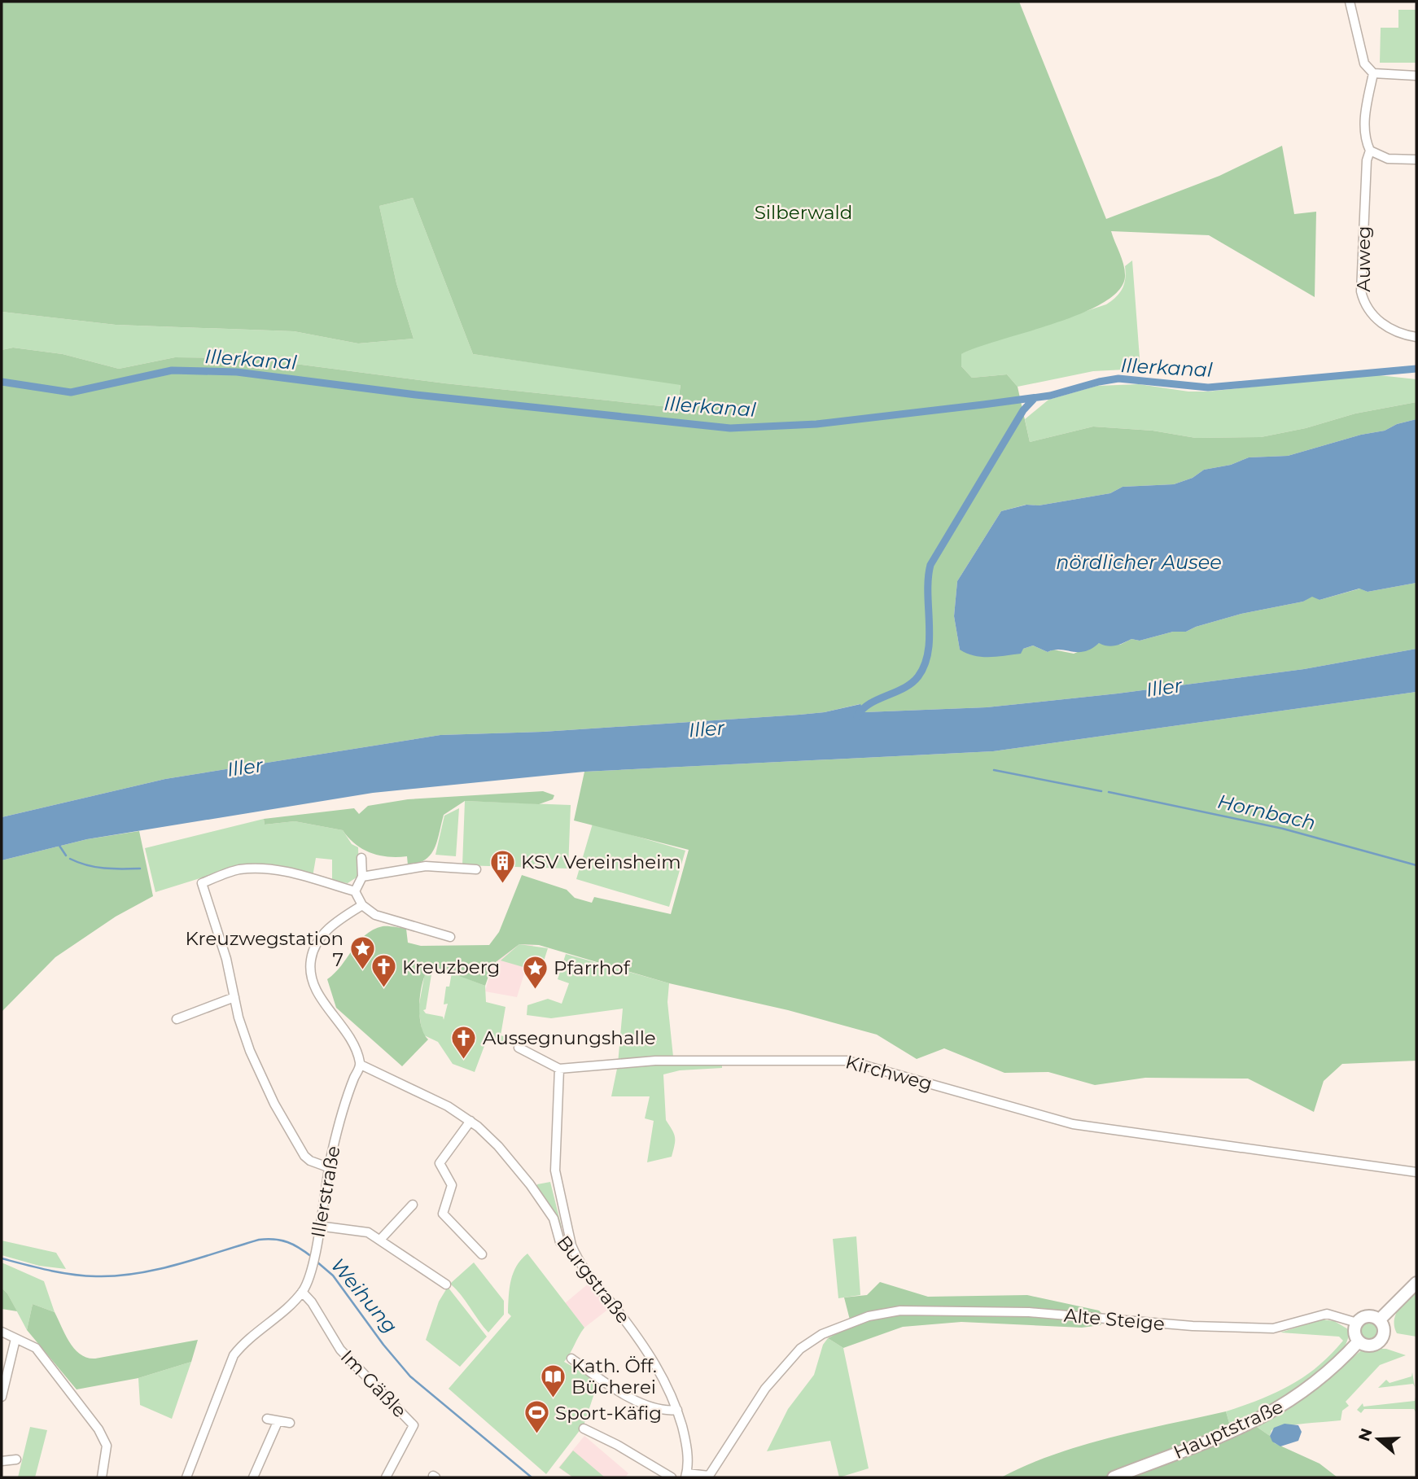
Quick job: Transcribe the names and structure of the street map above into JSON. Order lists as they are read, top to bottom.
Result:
{
  "streets": {
    "main road": ["Hauptstraße"],
    "street": [
      "Auweg",
      "Kirchweg",
      "Illerstraße",
      "Burgstraße",
      "Alte Steige",
      "Im Gäßle"
    ]
  },
  "crossings": [
    ["Illerstraße", "Burgstraße"],
    ["Illerstraße", "Im Gäßle"],
    ["Alte Steige", "Hauptstraße"]
  ],
  "water": [
    "Illerkanal",
    "nördlicher Ausee",
    "Iller",
    "Hornbach",
    "Weihung"
  ],
  "parks": ["Silberwald"],
  "places": {
    "building": ["KSV Vereinsheim"],
    "place": ["Kreuzwegstation 7", "Pfarrhof"],
    "church": ["Kreuzberg", "Aussegnungshalle"],
    "library": ["Kath. Öff. Bücherei"],
    "sports": ["Sport-Käfig"]
  },
  "north": "left"
}
